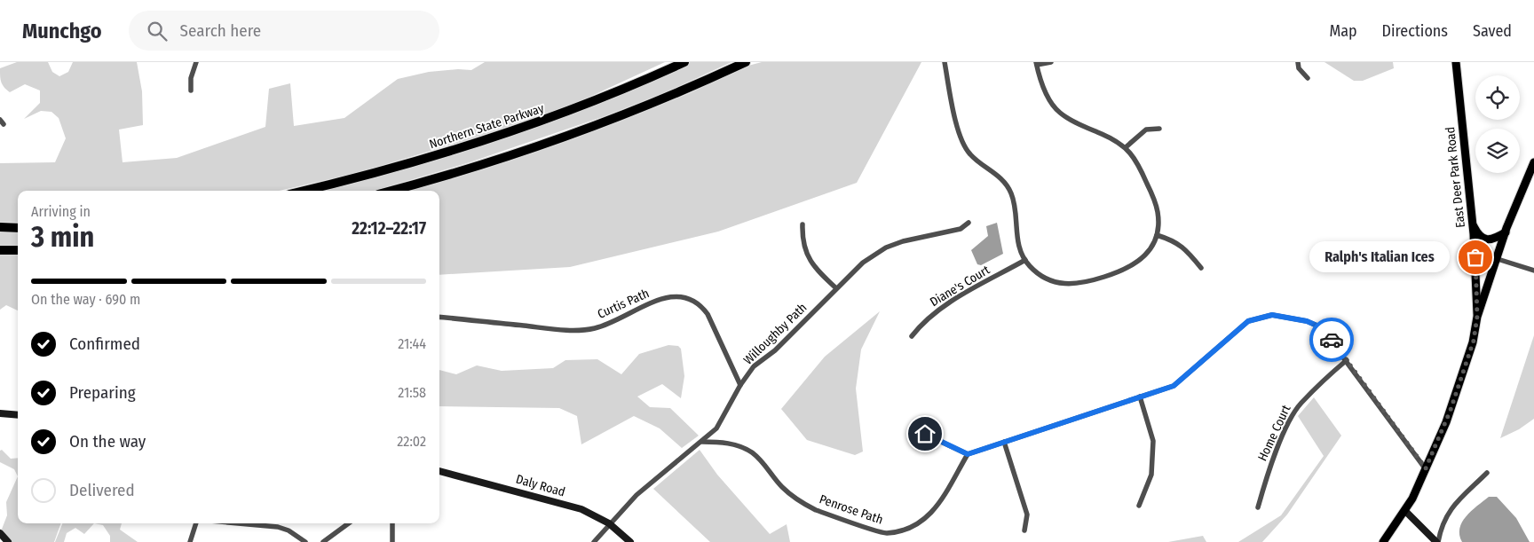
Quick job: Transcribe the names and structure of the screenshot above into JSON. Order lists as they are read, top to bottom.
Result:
{
  "streets": {
    "highway": ["Northern State Parkway"],
    "main road": ["East Deer Park Road"],
    "street": [
      "Diane's Court",
      "Curtis Path",
      "Willoughby Path",
      "Home Court",
      "Daly Road",
      "Penrose Path"
    ]
  },
  "crossings": [
    ["Curtis Path", "Willoughby Path"],
    ["Willoughby Path", "Daly Road"],
    ["Willoughby Path", "Penrose Path"]
  ],
  "places": ["Ralph's Italian Ices"],
  "page": {
    "header": "Munchgo",
    "search": "Search here",
    "nav": ["Map", "Directions", "Saved"],
    "heading": ["3 min", "Arriving in", "22:12–22:17"],
    "bubble": "Ralph's Italian Ices",
    "bar": "On the way · 690 m",
    "list": [
      ["Confirmed", "21:44"],
      ["Preparing", "21:58"],
      ["On the way", "22:02"],
      "Delivered"
    ]
  }
}
